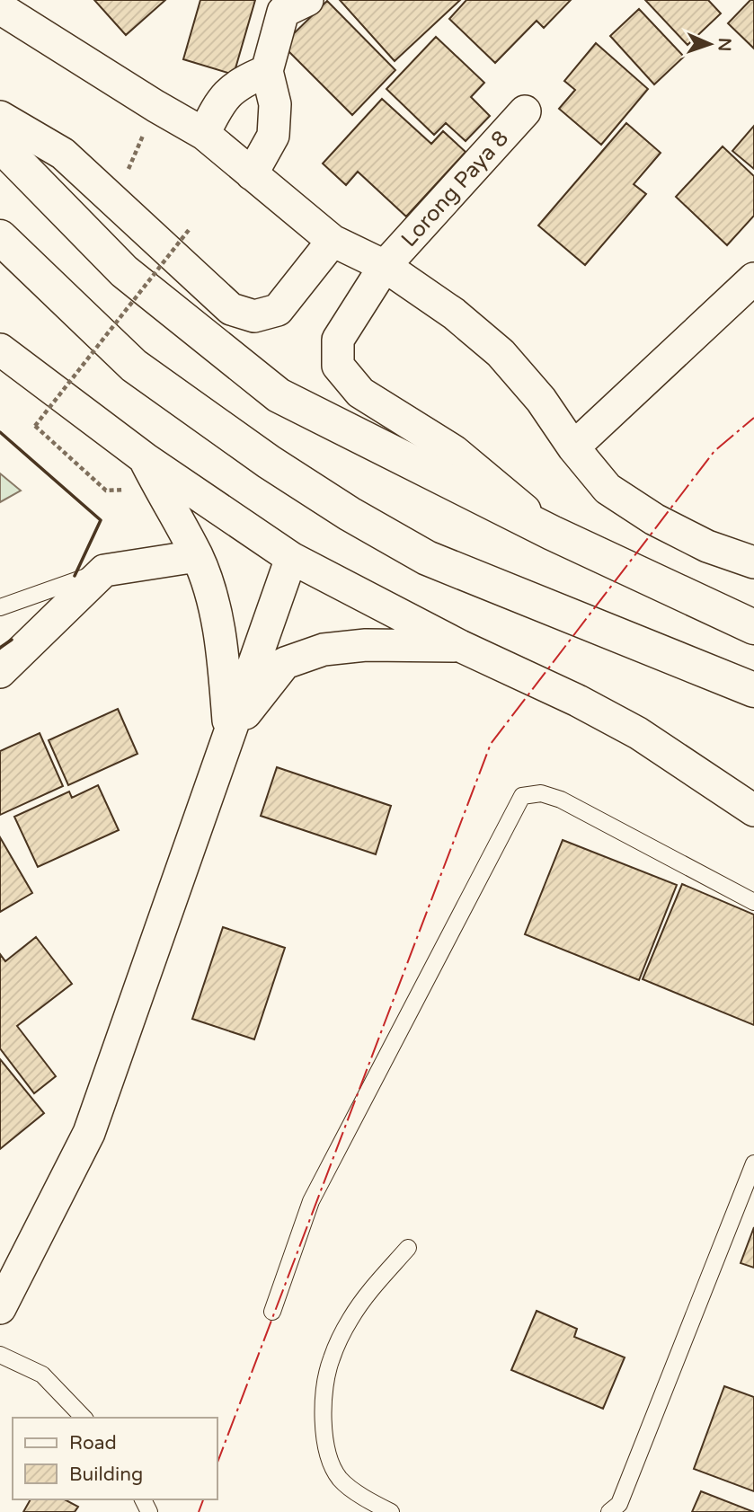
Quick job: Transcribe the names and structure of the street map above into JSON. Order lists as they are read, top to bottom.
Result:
{
  "streets": {
    "street": ["Lorong Paya 8"]
  },
  "legend": ["Road", "Building"],
  "north": "right"
}
